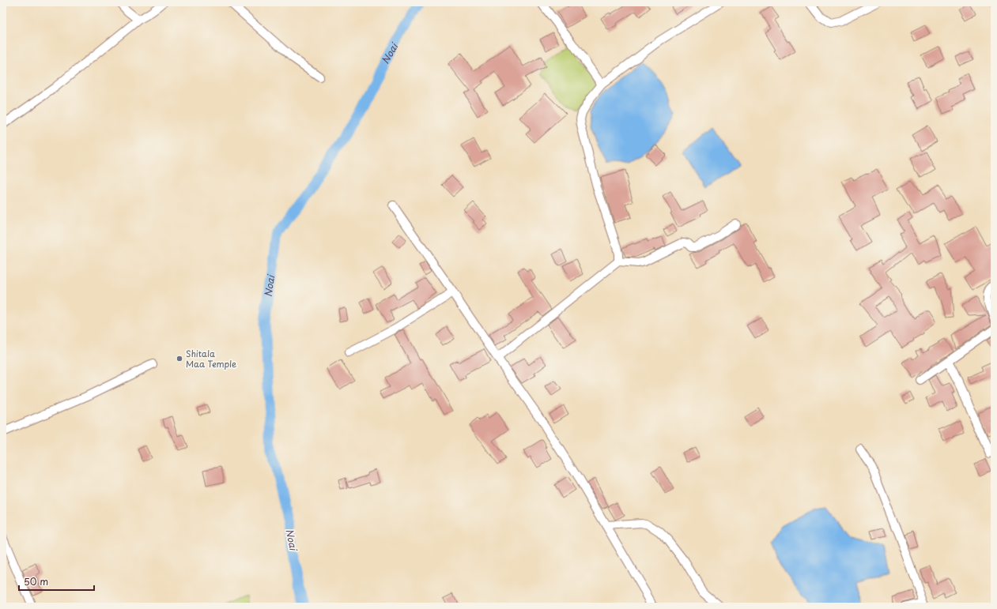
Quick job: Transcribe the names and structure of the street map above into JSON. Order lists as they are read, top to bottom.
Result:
{
  "water": ["Noai"],
  "places": ["Shitala Maa Temple"],
  "scale_bar": "50 m"
}
